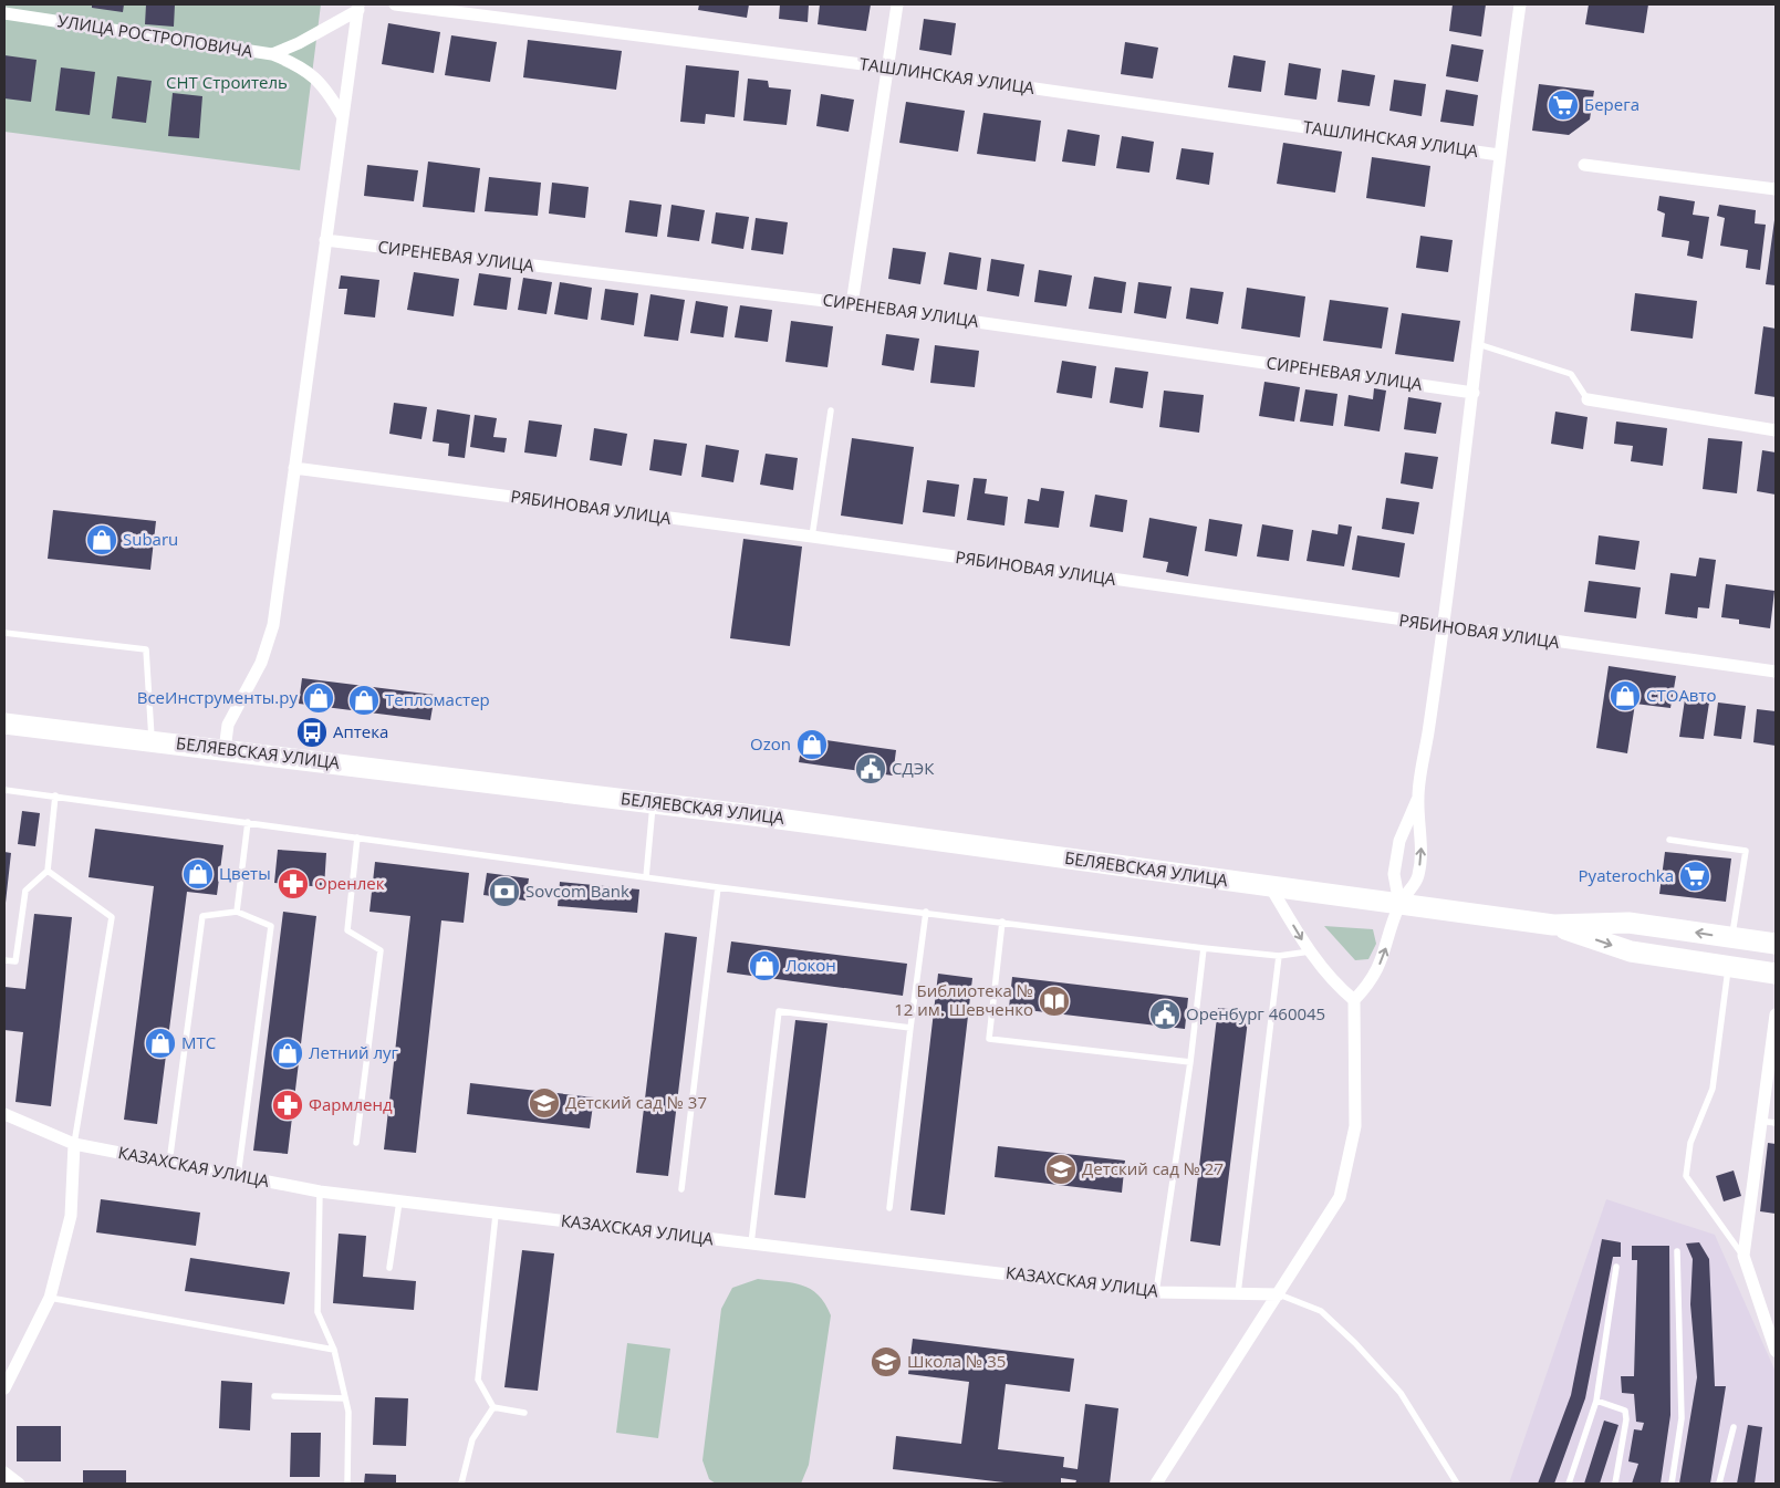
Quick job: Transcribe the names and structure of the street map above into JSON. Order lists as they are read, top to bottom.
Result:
{
  "streets": {
    "main road": ["БЕЛЯЕВСКАЯ УЛИЦА"],
    "street": [
      "УЛИЦА РОСТРОПОВИЧА",
      "ТАШЛИНСКАЯ УЛИЦА",
      "СИРЕНЕВАЯ УЛИЦА",
      "РЯБИНОВАЯ УЛИЦА",
      "КАЗАХСКАЯ УЛИЦА"
    ]
  },
  "parks": ["СНТ Строитель"],
  "places": {
    "supermarket": ["Берега", "Pyaterochka"],
    "shop": [
      "Subaru",
      "СТОАвто",
      "ВсеИнструменты.ру",
      "Тепломастер",
      "Ozon",
      "Цветы",
      "Локон",
      "МТС",
      "Летний луг"
    ],
    "bus stop": ["Аптека"],
    "public building": ["СДЭК", "Оренбург 460045"],
    "pharmacy": ["Оренлек", "Фармленд"],
    "bank": ["Sovcom Bank"],
    "library": ["Библиотека № 12 им. Шевченко"],
    "school or university": ["Детский сад № 37", "Детский сад № 27", "Школа № 35"]
  }
}
